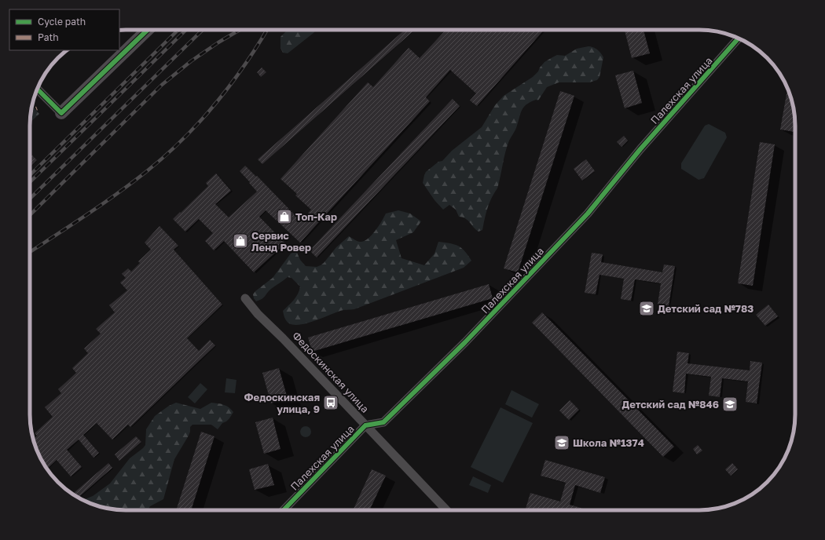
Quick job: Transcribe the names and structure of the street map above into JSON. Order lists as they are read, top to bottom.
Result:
{
  "streets": {
    "street": ["Палехская улица", "Федоскинская улица"]
  },
  "crossings": [
    ["Палехская улица", "Федоскинская улица"]
  ],
  "places": {
    "shop": ["Топ-Кар", "Сервис Ленд Ровер"],
    "school or university": ["Детский сад №783", "Детский сад №846", "Школа №1374"],
    "bus stop": ["Федоскинская улица, 9"]
  },
  "legend": ["Cycle path", "Path"]
}
